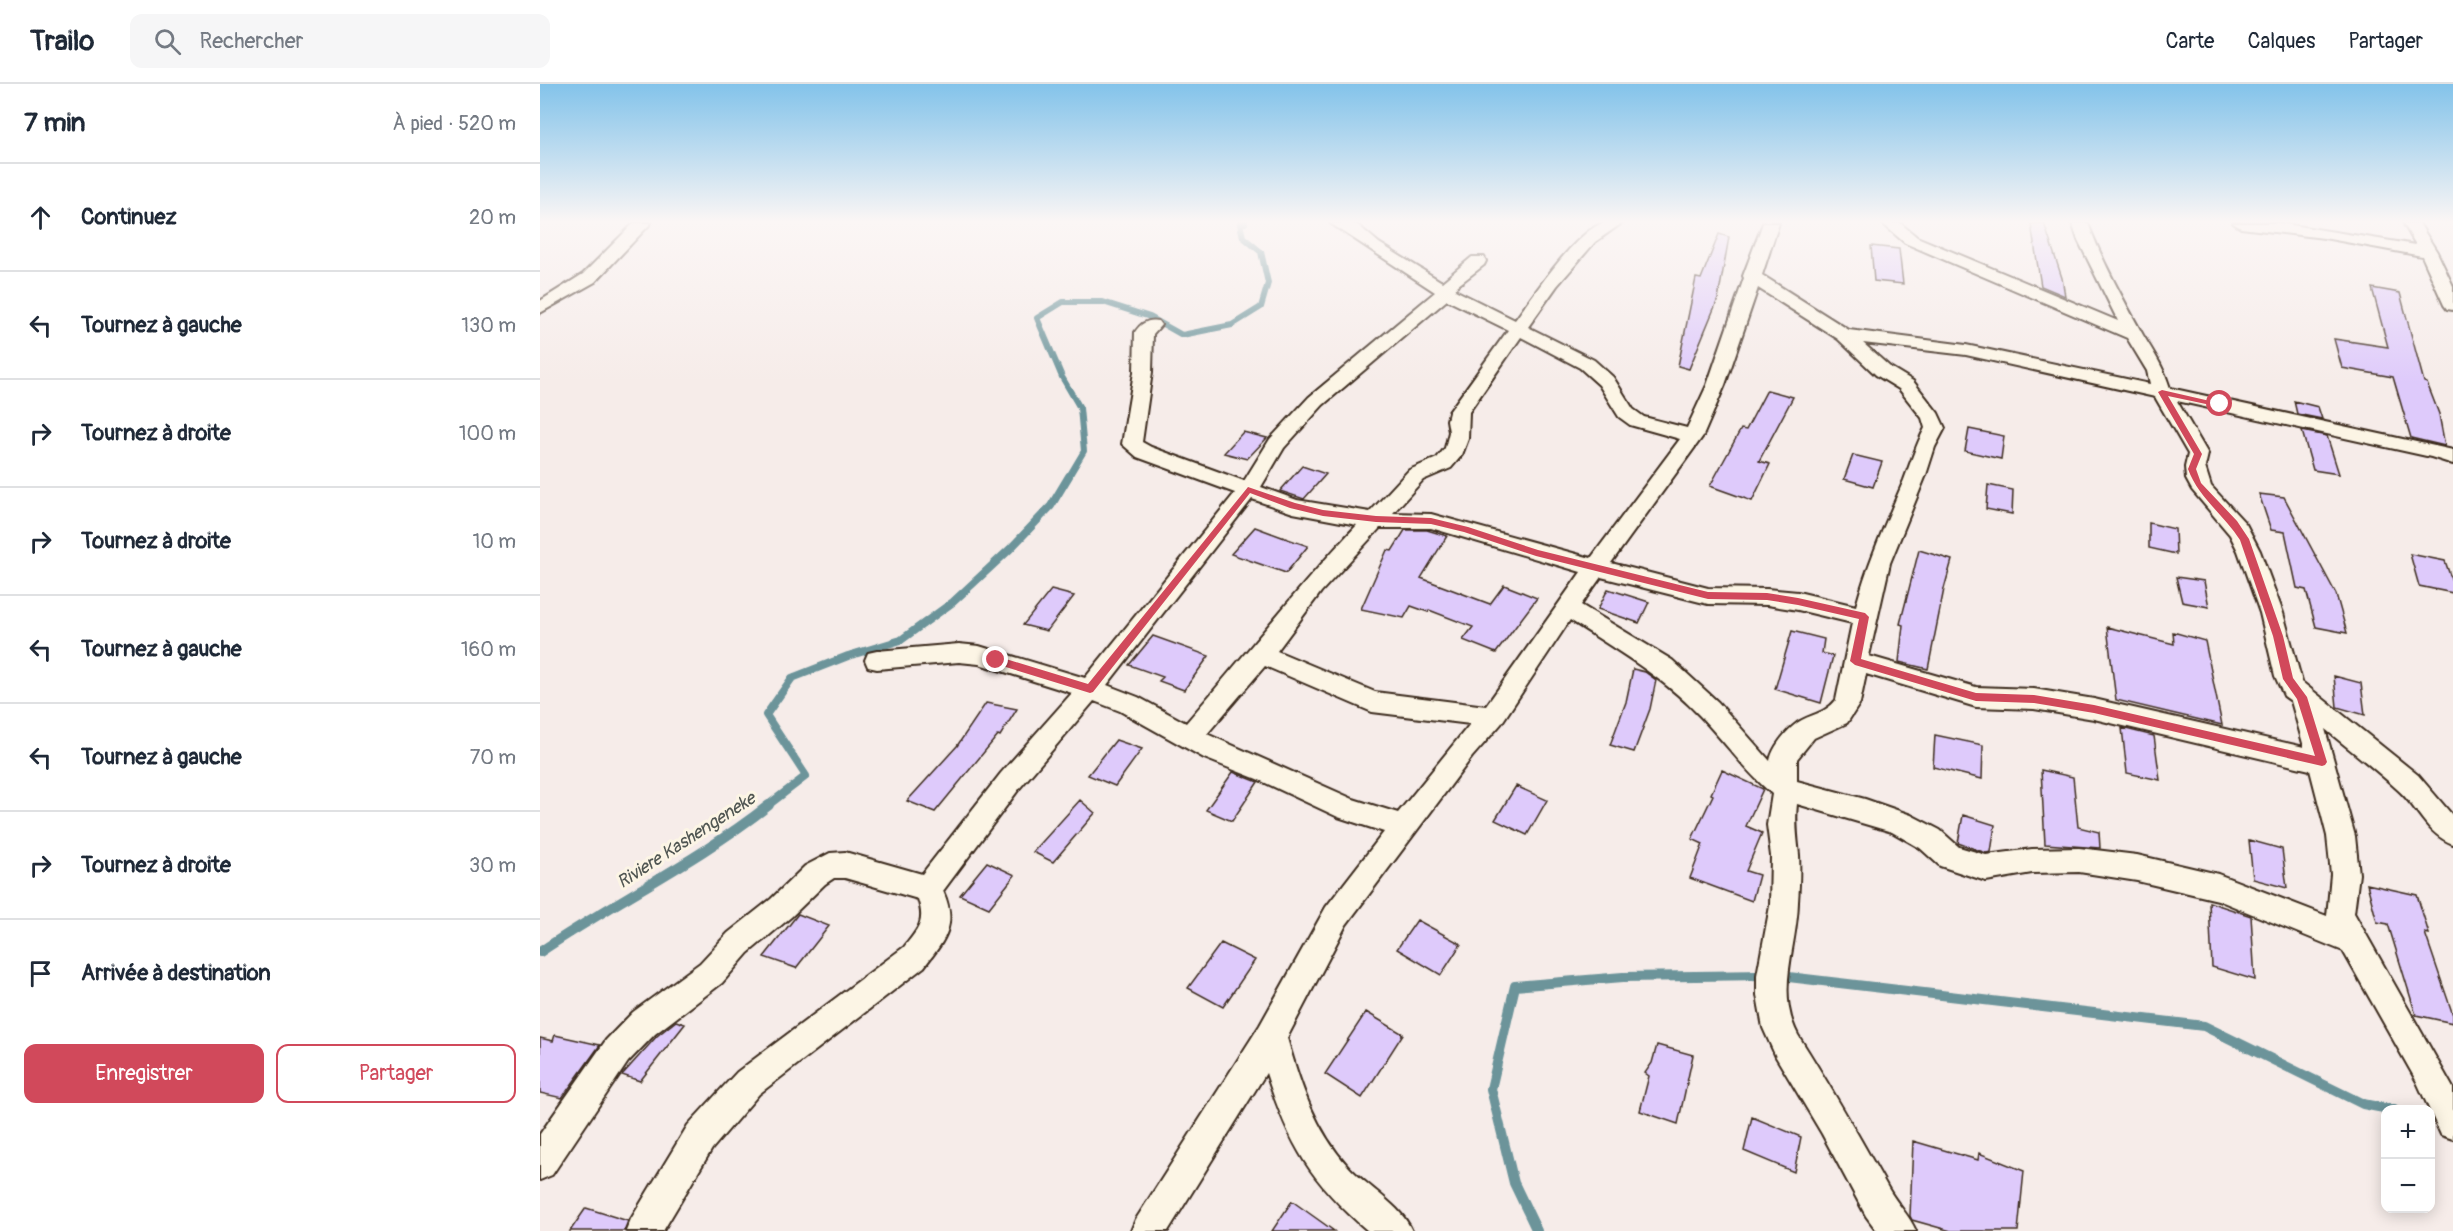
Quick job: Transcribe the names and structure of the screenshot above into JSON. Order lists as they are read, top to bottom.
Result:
{
  "water": ["Riviere Kashengeneke"],
  "page": {
    "header": "Trailo",
    "search": "Rechercher",
    "nav": ["Carte", "Calques", "Partager"],
    "heading": ["7 min", "À pied · 520 m"],
    "list": [
      ["Continuez", "20 m"],
      ["Tournez à gauche", "130 m"],
      ["Tournez à droite", "100 m"],
      ["Tournez à droite", "10 m"],
      ["Tournez à gauche", "160 m"],
      ["Tournez à gauche", "70 m"],
      ["Tournez à droite", "30 m"],
      "Arrivée à destination"
    ],
    "buttons": ["Enregistrer", "Partager"],
    "map_buttons": ["+", "−"]
  }
}
